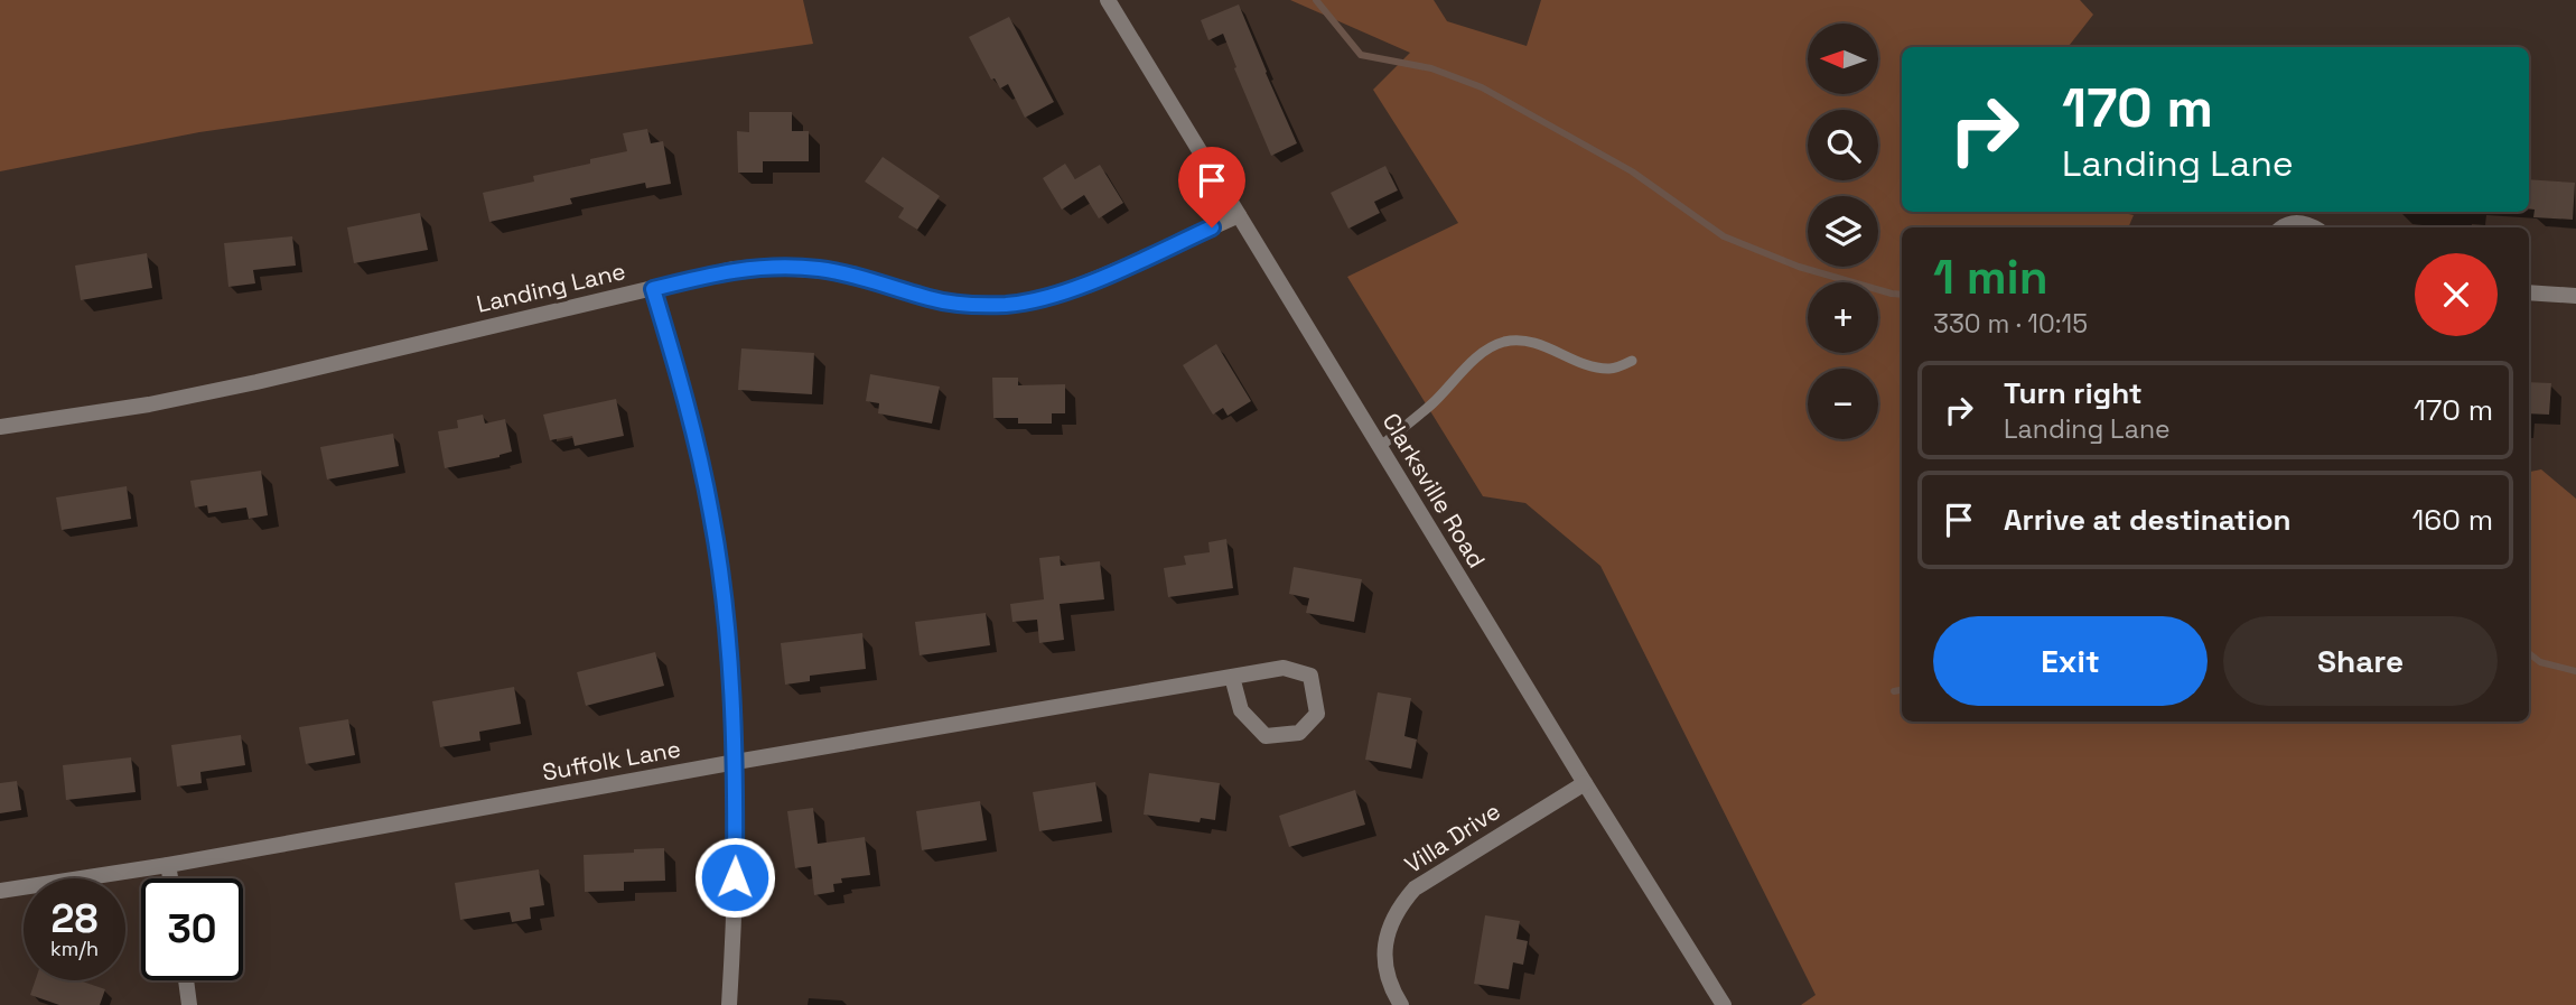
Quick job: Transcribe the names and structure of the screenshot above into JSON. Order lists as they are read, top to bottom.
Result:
{
  "streets": {
    "street": [
      "Landing Lane",
      "Clarksville Road",
      "Suffolk Lane",
      "Villa Drive"
    ]
  },
  "crossings": [
    ["Landing Lane", "Clarksville Road"],
    ["Clarksville Road", "Villa Drive"]
  ],
  "north": "left",
  "page": {
    "map_buttons": ["+", "−"],
    "turn": ["170 m", "Landing Lane"],
    "heading": ["1 min", "330 m · 10:15"],
    "list": [
      {
        "name": "Turn right",
        "note": "Landing Lane",
        "value": "170 m"
      },
      {
        "name": "Arrive at destination",
        "value": "160 m"
      }
    ],
    "buttons": ["Exit", "Share"],
    "speed": "28 km/h",
    "limit": "30"
  }
}
